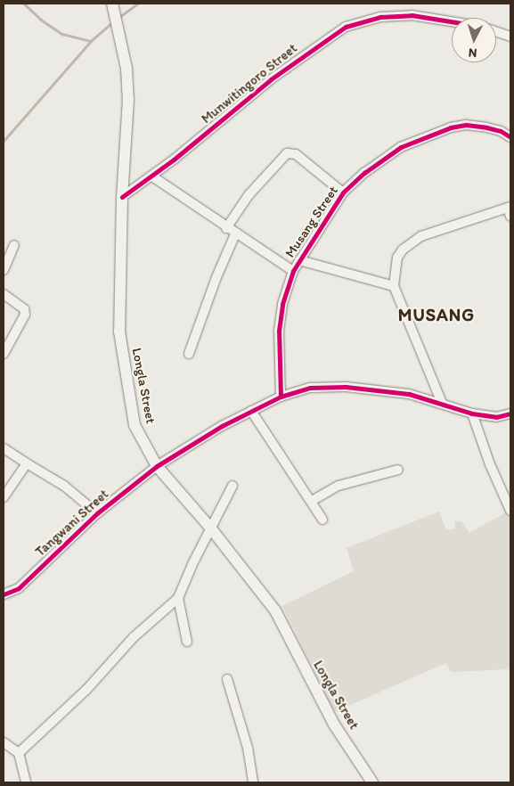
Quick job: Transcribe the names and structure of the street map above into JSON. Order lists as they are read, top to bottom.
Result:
{
  "streets": {
    "main road": ["Longla Street"],
    "street": ["Munwitingoro Street", "Musang Street", "Tangwani Street"]
  },
  "crossings": [
    ["Munwitingoro Street", "Longla Street"],
    ["Musang Street", "Tangwani Street"],
    ["Longla Street", "Tangwani Street"]
  ],
  "districts": ["MUSANG"],
  "north": "bottom"
}
